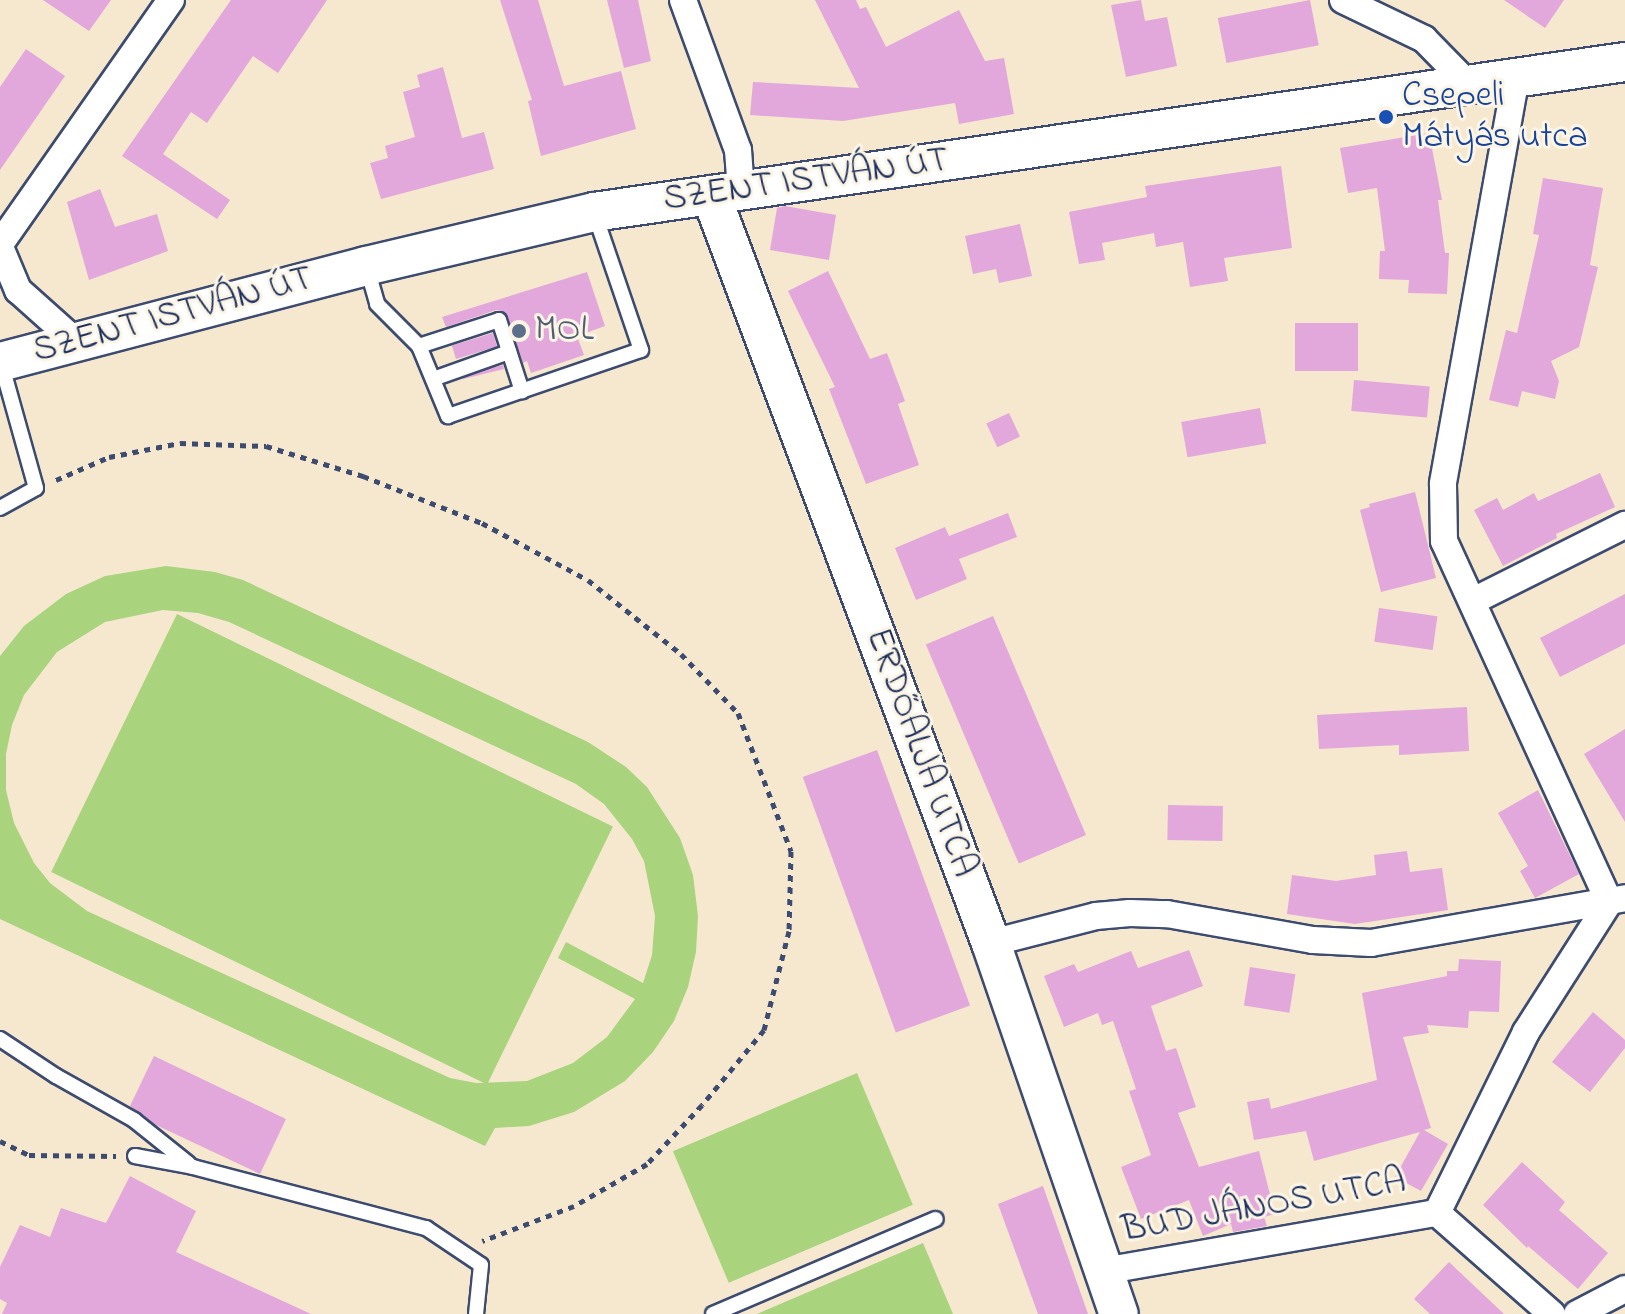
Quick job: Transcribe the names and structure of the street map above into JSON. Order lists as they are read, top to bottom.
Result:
{
  "streets": {
    "street": ["SZENT ISTVÁN ÚT", "ERDŐALJA UTCA", "BUD JÁNOS UTCA"]
  },
  "crossings": [
    ["SZENT ISTVÁN ÚT", "ERDŐALJA UTCA"],
    ["ERDŐALJA UTCA", "BUD JÁNOS UTCA"]
  ],
  "places": ["Csepeli Mátyás utca", "MOL"]
}
